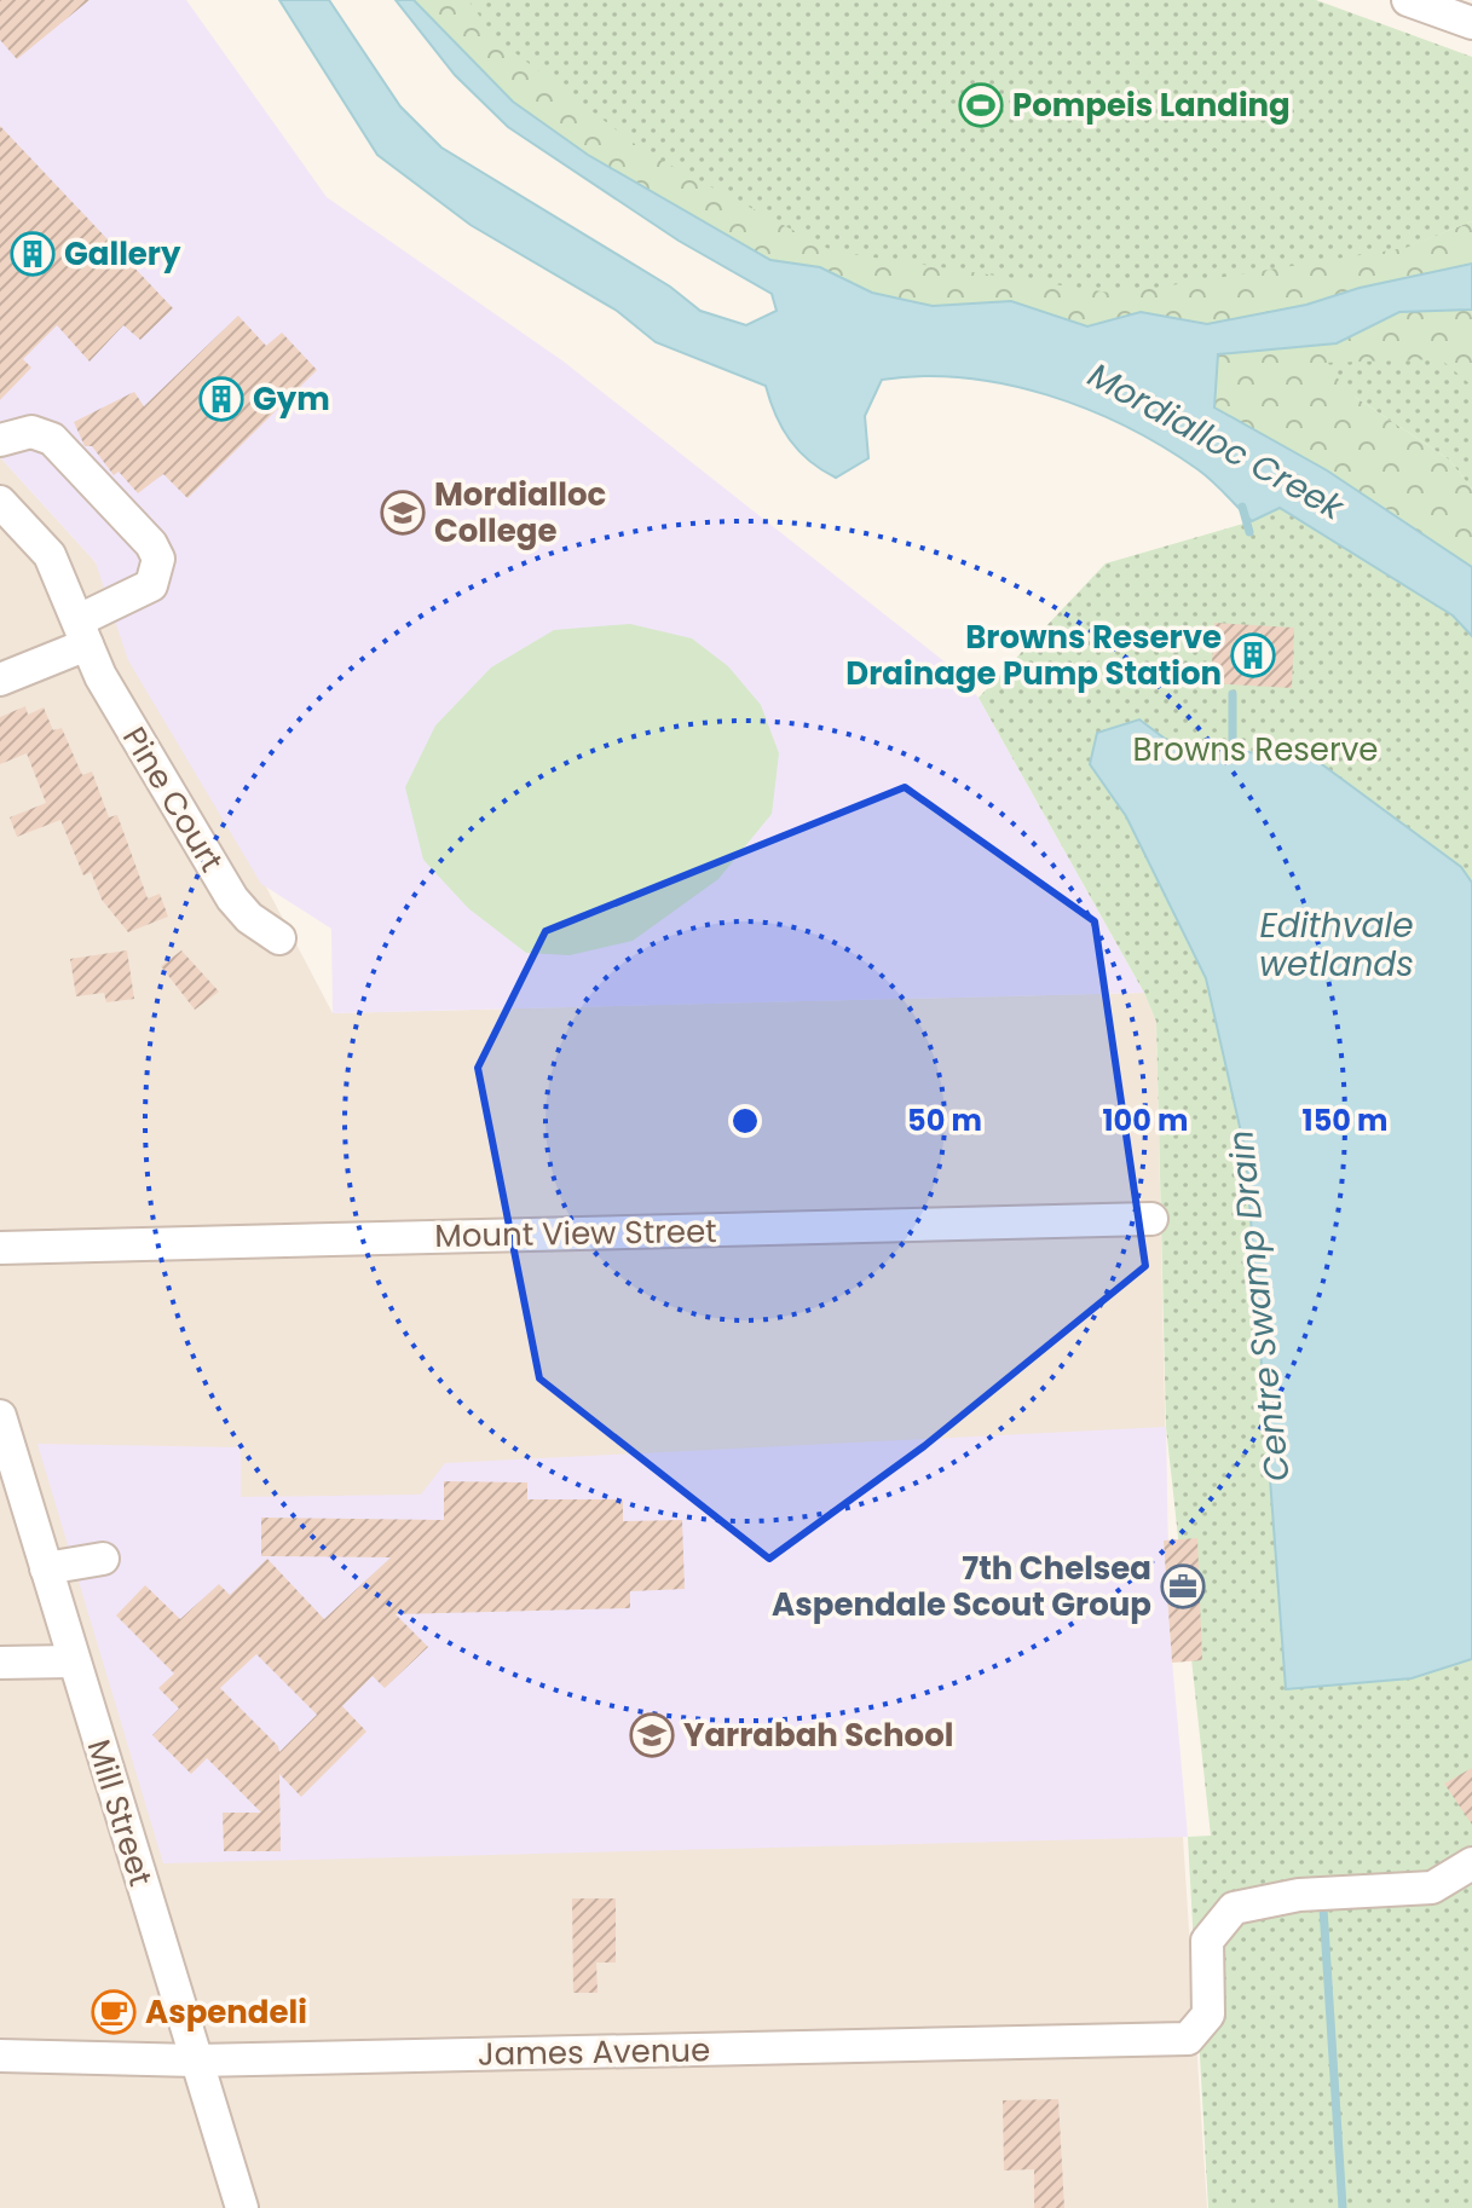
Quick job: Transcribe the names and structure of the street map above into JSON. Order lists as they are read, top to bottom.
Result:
{
  "streets": {
    "street": [
      "Pine Court",
      "Mount View Street",
      "Mill Street",
      "James Avenue"
    ]
  },
  "crossings": [
    ["Mill Street", "James Avenue"]
  ],
  "water": ["Mordialloc Creek", "Edithvale wetlands", "Centre Swamp Drain"],
  "parks": ["Browns Reserve"],
  "places": {
    "sports": ["Pompeis Landing"],
    "building": ["Gallery", "Gym", "Browns Reserve Drainage Pump Station"],
    "school or university": ["Mordialloc College", "Yarrabah School"],
    "office": ["7th Chelsea Aspendale Scout Group"],
    "cafe": ["Aspendeli"]
  },
  "rings": ["50 m", "100 m", "150 m"]
}
